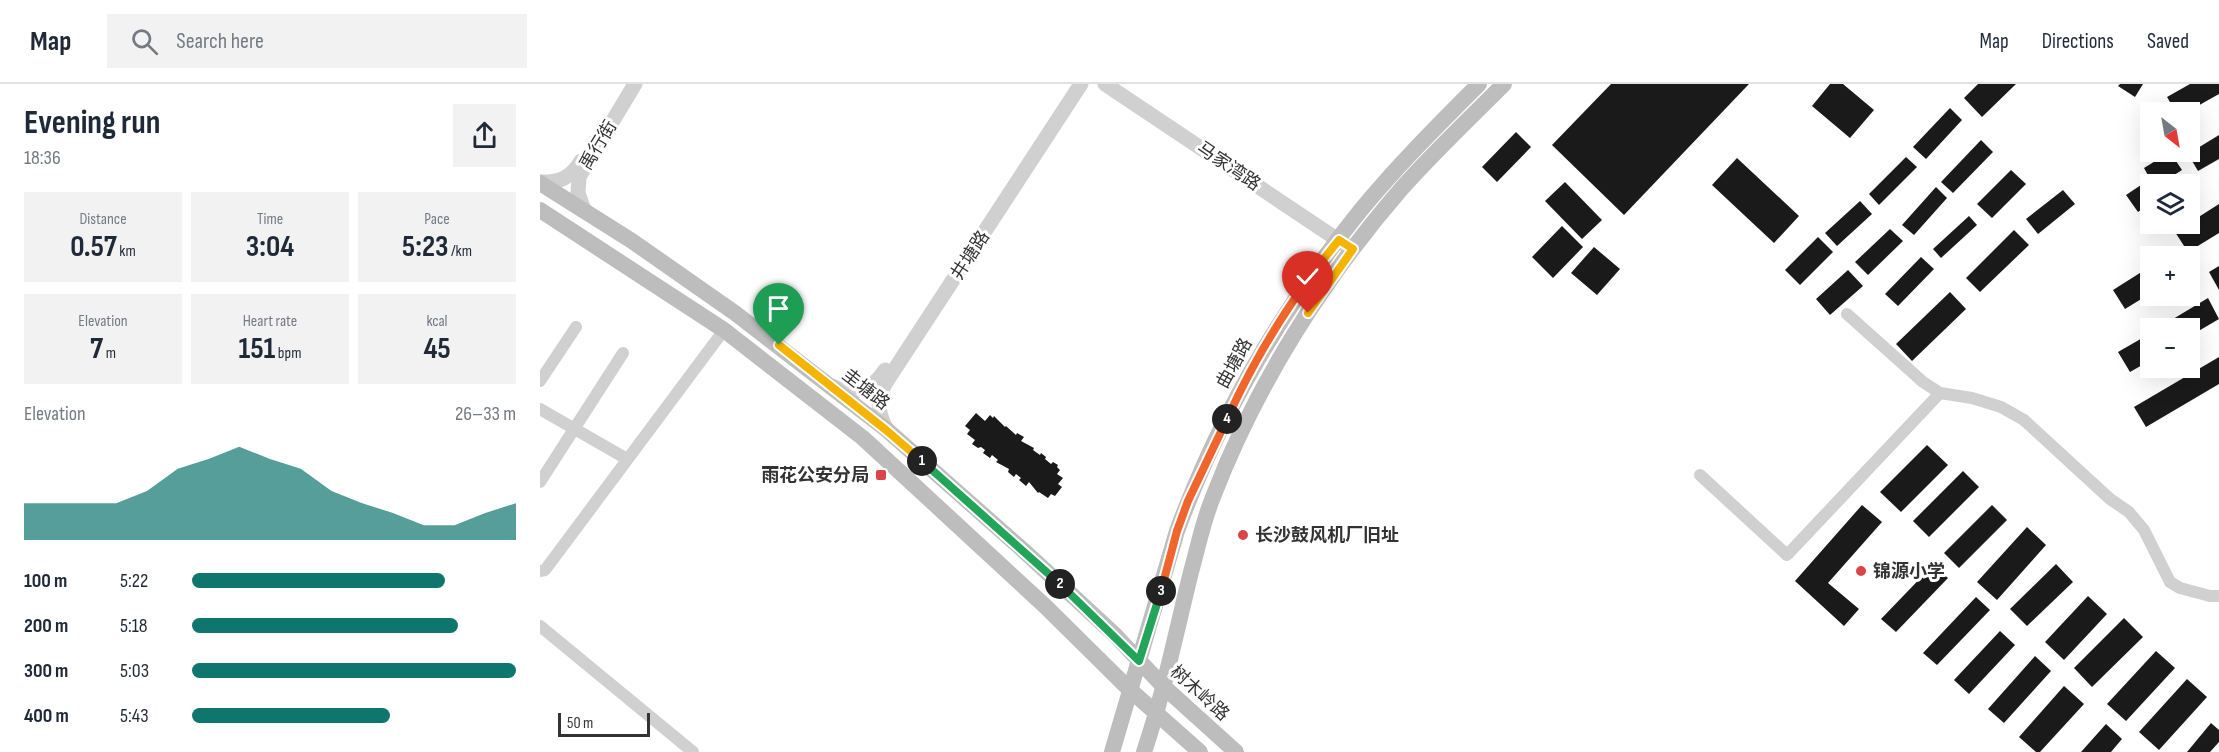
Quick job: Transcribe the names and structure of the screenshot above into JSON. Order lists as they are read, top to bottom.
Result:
{
  "streets": {
    "main road": ["曲塘路", "圭塘路", "树木岭路"],
    "street": ["禹行街", "马家湾路", "井塘路"]
  },
  "crossings": [
    ["禹行街", "圭塘路"],
    ["马家湾路", "曲塘路"],
    ["井塘路", "圭塘路"],
    ["曲塘路", "圭塘路"],
    ["曲塘路", "树木岭路"],
    ["圭塘路", "树木岭路"]
  ],
  "places": {
    "transit": ["雨花公安分局"],
    "other": ["长沙鼓风机厂旧址", "锦源小学"]
  },
  "scale_bar": "50 m",
  "north": "bottom right",
  "page": {
    "header": "Map",
    "search": "Search here",
    "nav": ["Map", "Directions", "Saved"],
    "heading": ["Evening run", "18:36"],
    "map_buttons": ["+", "−"],
    "stats": [
      ["Distance", "0.57 km"],
      ["Time", "3:04"],
      ["Pace", "5:23 /km"],
      ["Elevation", "7 m"],
      ["Heart rate", "151 bpm"],
      ["kcal", "45"]
    ],
    "chart": ["Elevation", "26–33 m"],
    "pins": [
      "4",
      "1",
      "2",
      "3"
    ],
    "list": [
      {
        "name": "100 m",
        "note": "5:22"
      },
      {
        "name": "200 m",
        "note": "5:18"
      },
      {
        "name": "300 m",
        "note": "5:03"
      },
      {
        "name": "400 m",
        "note": "5:43"
      }
    ],
    "scale": "50 m"
  }
}
